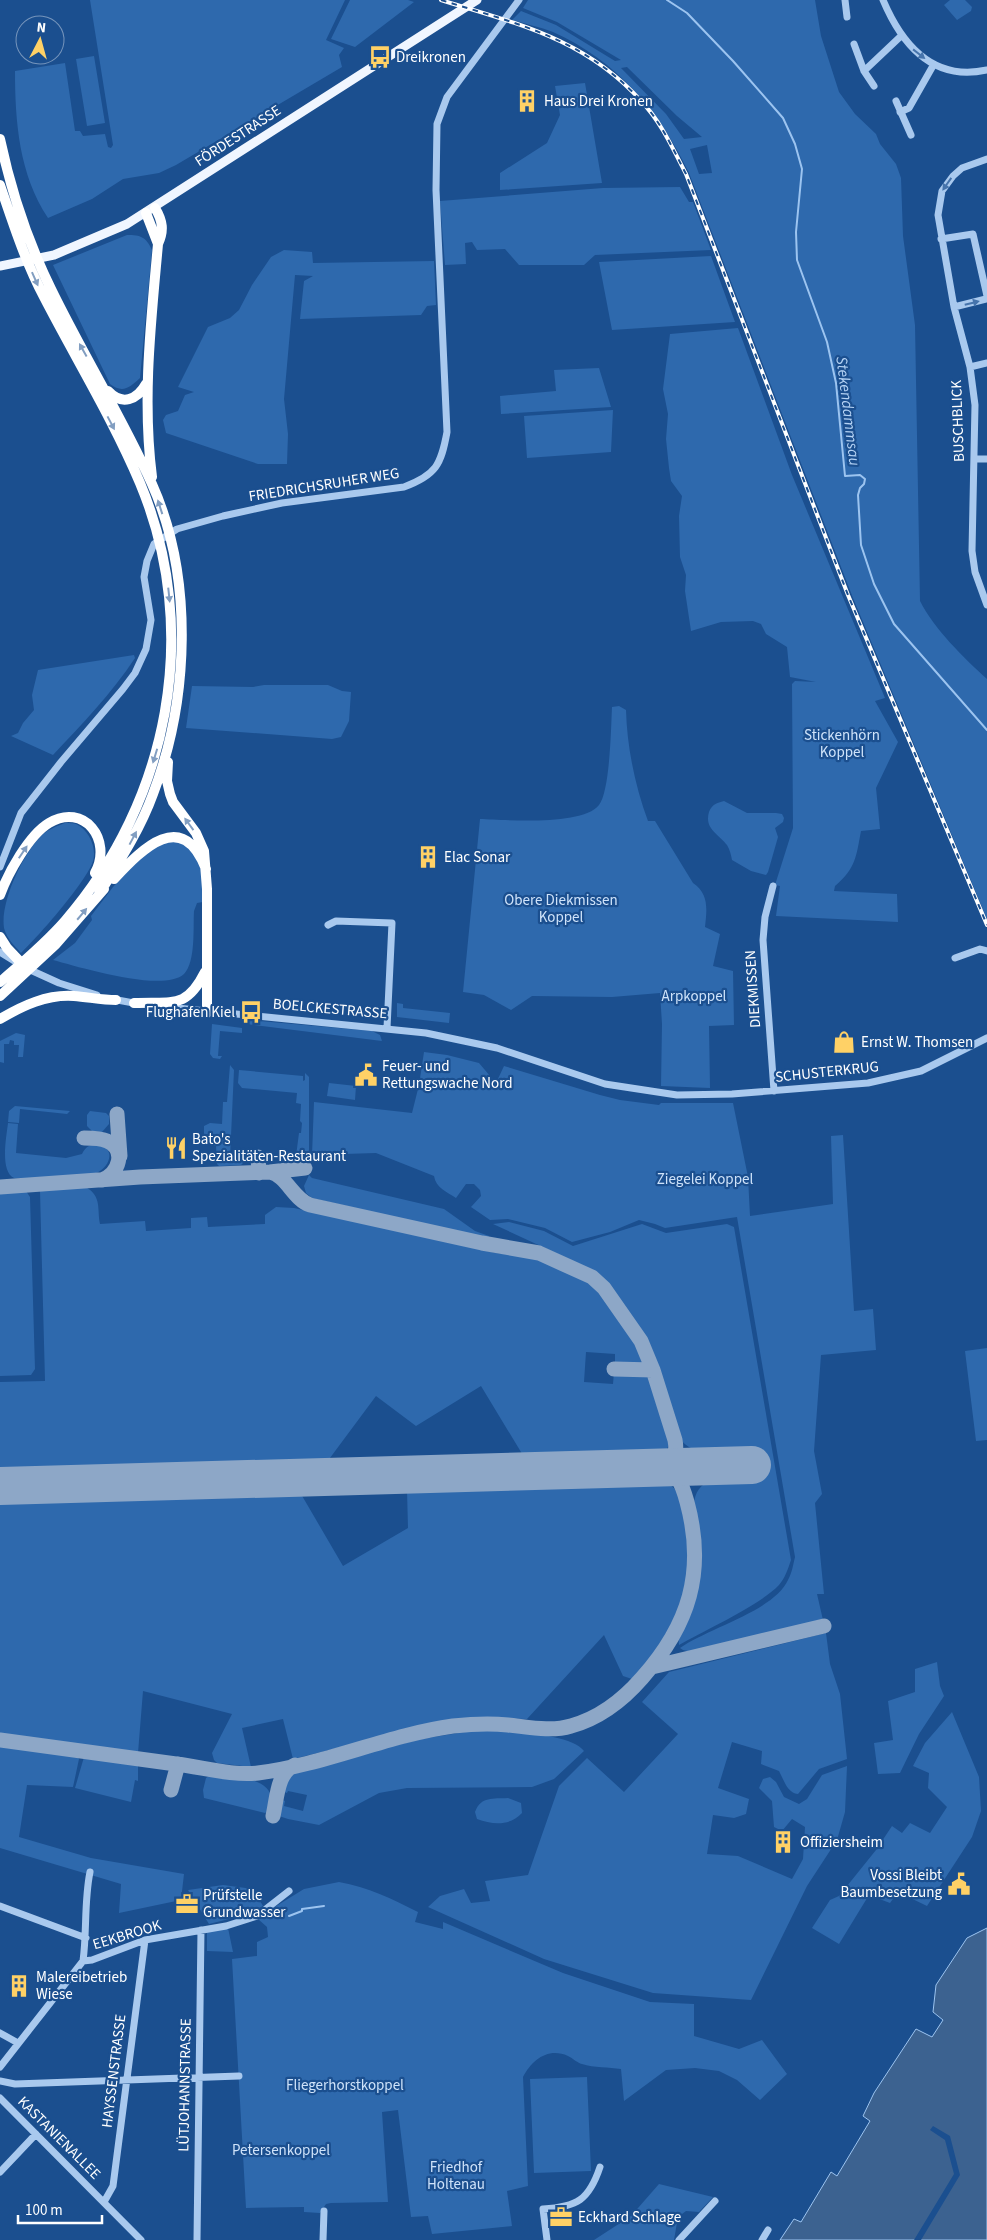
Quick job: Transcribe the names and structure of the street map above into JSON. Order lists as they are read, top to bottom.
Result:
{
  "streets": {
    "main road": ["FÖRDESTRASSE"],
    "street": [
      "BUSCHBLICK",
      "FRIEDRICHSRUHER WEG",
      "DIEKMISSEN",
      "BOELCKESTRASSE",
      "SCHUSTERKRUG",
      "EEKBROOK",
      "HAYSSENSTRASSE",
      "LÜTJOHANNSTRASSE",
      "KASTANIENALLEE"
    ]
  },
  "crossings": [
    ["DIEKMISSEN", "SCHUSTERKRUG"],
    ["BOELCKESTRASSE", "SCHUSTERKRUG"],
    ["EEKBROOK", "HAYSSENSTRASSE"],
    ["EEKBROOK", "LÜTJOHANNSTRASSE"],
    ["HAYSSENSTRASSE", "KASTANIENALLEE"]
  ],
  "water": ["Stekendammsau"],
  "parks": [
    "Stickenhörn Koppel",
    "Obere Diekmissen Koppel",
    "Arpkoppel",
    "Ziegelei Koppel",
    "Fliegerhorstkoppel",
    "Petersenkoppel",
    "Friedhof Holtenau"
  ],
  "places": {
    "bus stop": ["Dreikronen", "Flughafen Kiel"],
    "building": [
      "Haus Drei Kronen",
      "Elac Sonar",
      "Offiziersheim",
      "Malereibetrieb Wiese"
    ],
    "shop": ["Ernst W. Thomsen"],
    "public building": ["Feuer- und Rettungswache Nord", "Vossi Bleibt Baumbesetzung"],
    "restaurant": ["Bato's Spezialitäten-Restaurant"],
    "office": ["Prüfstelle Grundwasser", "Eckhard Schlage"]
  },
  "scale_bar": "100 m",
  "north": "top"
}
